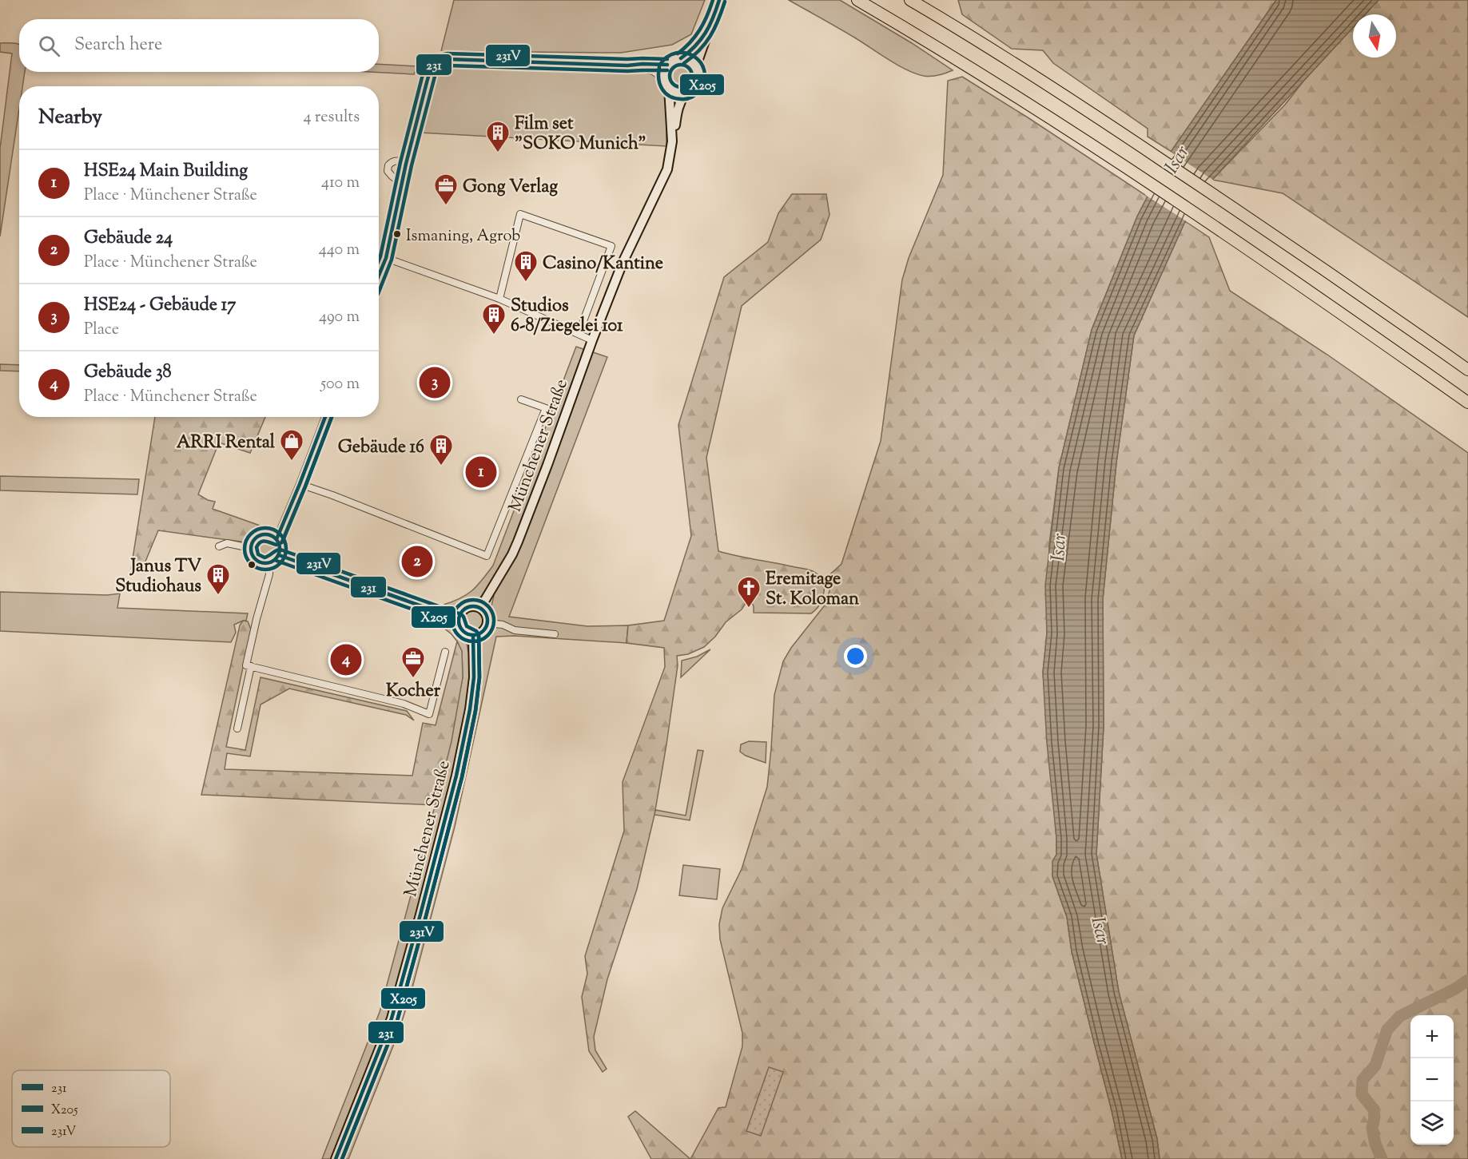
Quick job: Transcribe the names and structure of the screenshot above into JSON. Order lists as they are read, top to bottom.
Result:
{
  "streets": {
    "main road": ["Münchener Straße"]
  },
  "water": ["Isar"],
  "places": {
    "building": [
      "Film set \"SOKO Munich\"",
      "Casino/Kantine",
      "Studios 6-8/Ziegelei 101",
      "Gebäude 16",
      "Janus TV Studiohaus"
    ],
    "office": ["Gong Verlag", "Kocher"],
    "other": ["Ismaning, Agrob"],
    "shop": ["ARRI Rental"],
    "church": ["Eremitage St. Koloman"]
  },
  "lines": ["transit line 231", "transit line 231V", "transit line X205"],
  "legend": ["231", "X205", "231V"],
  "north": "bottom",
  "page": {
    "search": "Search here",
    "heading": ["Nearby", "4 results"],
    "list": [
      {
        "mark": "1",
        "name": "HSE24 Main Building",
        "note": "Place · Münchener Straße",
        "value": "410 m"
      },
      {
        "mark": "2",
        "name": "Gebäude 24",
        "note": "Place · Münchener Straße",
        "value": "440 m"
      },
      {
        "mark": "3",
        "name": "HSE24 - Gebäude 17",
        "note": "Place",
        "value": "490 m"
      },
      {
        "mark": "4",
        "name": "Gebäude 38",
        "note": "Place · Münchener Straße",
        "value": "500 m"
      }
    ],
    "pins": [
      "3",
      "1",
      "2",
      "4"
    ],
    "map_buttons": ["+", "−"]
  }
}
